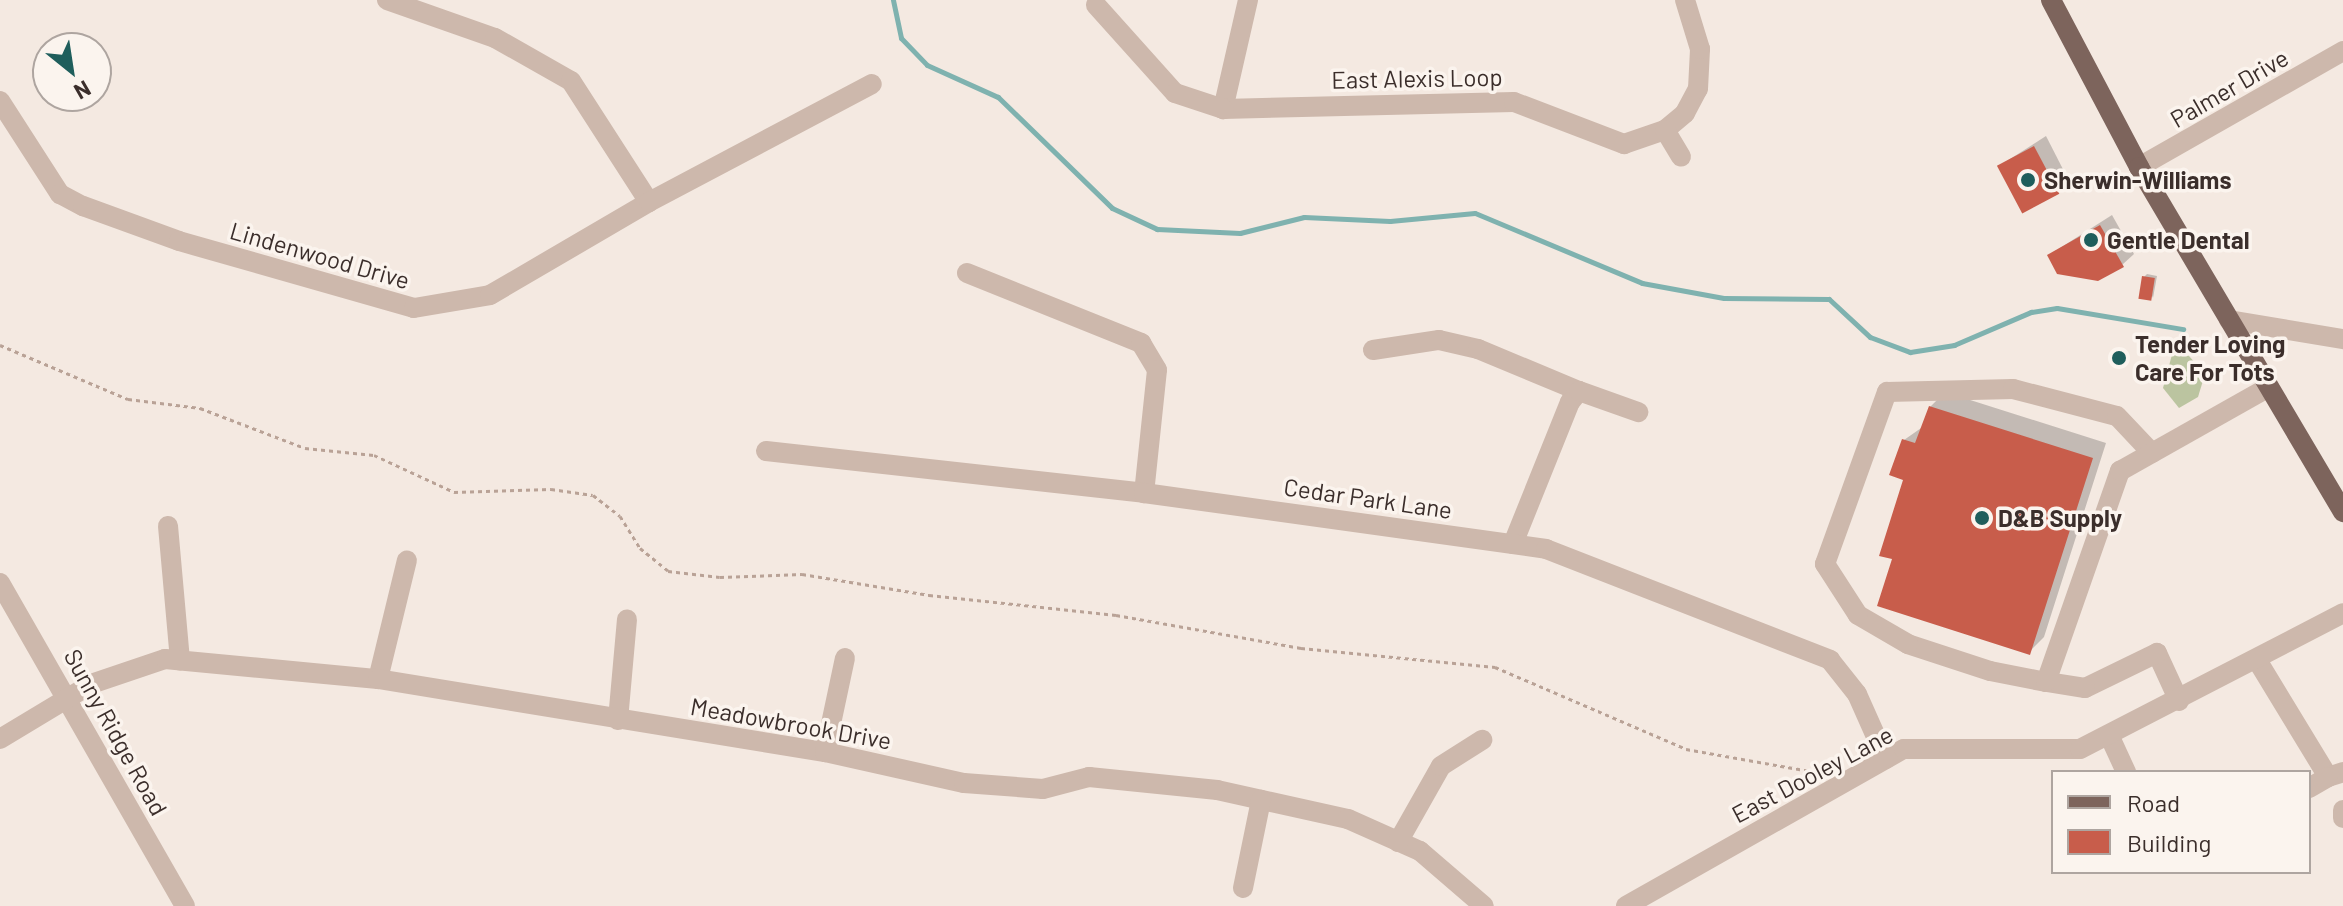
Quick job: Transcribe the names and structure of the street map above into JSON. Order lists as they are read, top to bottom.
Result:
{
  "streets": {
    "street": [
      "East Alexis Loop",
      "Palmer Drive",
      "Lindenwood Drive",
      "Cedar Park Lane",
      "Meadowbrook Drive",
      "Sunny Ridge Road",
      "East Dooley Lane"
    ]
  },
  "crossings": [
    ["Cedar Park Lane", "East Dooley Lane"],
    ["Meadowbrook Drive", "Sunny Ridge Road"]
  ],
  "places": [
    "Sherwin-Williams",
    "Gentle Dental",
    "Tender Loving Care For Tots",
    "D&B Supply"
  ],
  "legend": ["Road", "Building"],
  "north": "bottom right"
}
